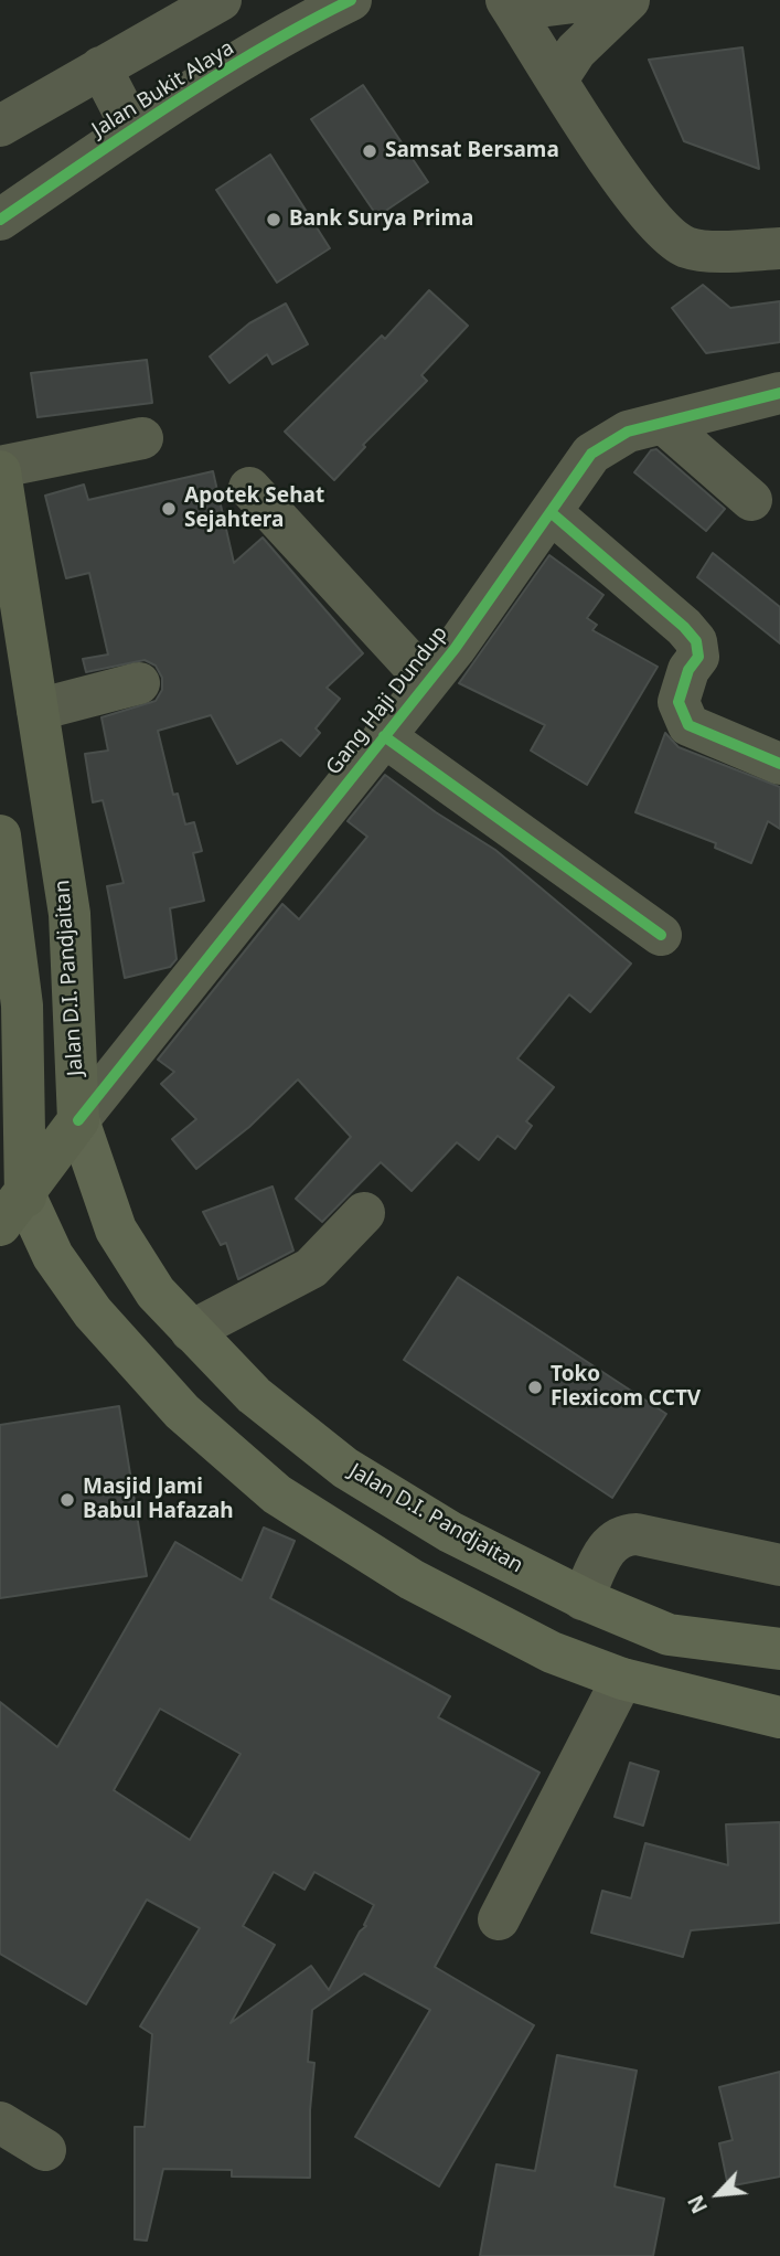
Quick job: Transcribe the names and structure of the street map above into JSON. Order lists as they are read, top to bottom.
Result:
{
  "streets": {
    "highway": ["Jalan D.I. Pandjaitan"],
    "street": ["Jalan Bukit Alaya", "Gang Haji Dundup"]
  },
  "crossings": [
    ["Gang Haji Dundup", "Jalan D.I. Pandjaitan"]
  ],
  "places": [
    "Samsat Bersama",
    "Bank Surya Prima",
    "Apotek Sehat Sejahtera",
    "Toko Flexicom CCTV",
    "Masjid Jami Babul Hafazah"
  ],
  "north": "bottom left"
}
